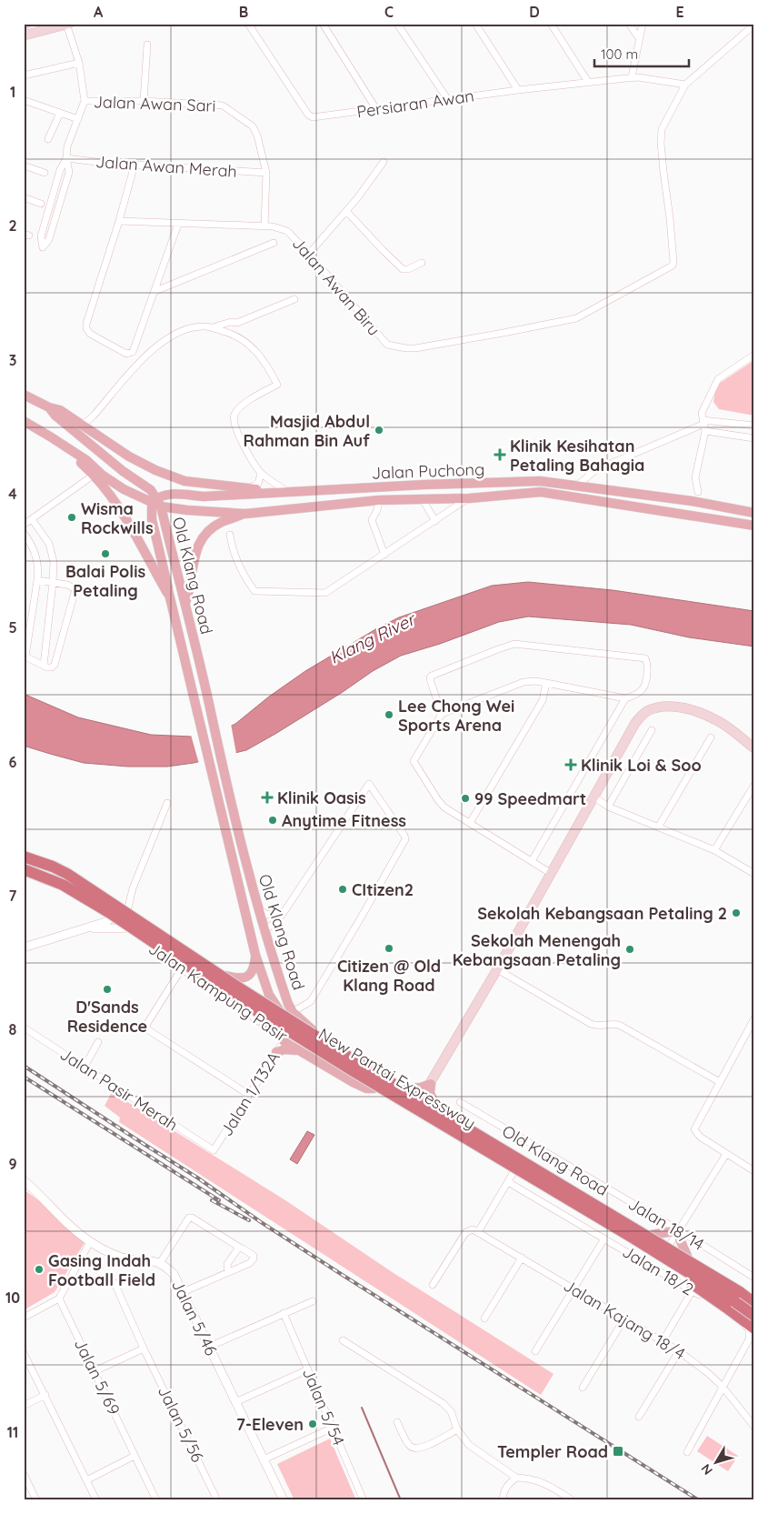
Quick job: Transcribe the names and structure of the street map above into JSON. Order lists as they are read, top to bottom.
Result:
{
  "streets": {
    "highway": ["New Pantai Expressway"],
    "main road": ["Jalan Puchong", "Old Klang Road"],
    "street": [
      "Jalan Awan Sari",
      "Persiaran Awan",
      "Jalan Awan Merah",
      "Jalan Awan Biru",
      "Jalan Kampung Pasir",
      "Jalan Pasir Merah",
      "Jalan 1/132A",
      "Jalan 18/14",
      "Jalan 18/2",
      "Jalan 5/46",
      "Jalan Kajang 18/4",
      "Jalan 5/69",
      "Jalan 5/54",
      "Jalan 5/56"
    ]
  },
  "crossings": [
    ["Jalan Awan Sari", "Jalan Awan Merah"],
    ["Jalan Awan Sari", "Jalan Awan Biru"],
    ["Persiaran Awan", "Jalan Awan Biru"],
    ["Jalan Puchong", "Old Klang Road"],
    ["Old Klang Road", "Jalan Kampung Pasir"],
    ["Old Klang Road", "Jalan 18/2"],
    ["Jalan Kampung Pasir", "Jalan 1/132A"],
    ["Jalan Pasir Merah", "Jalan 1/132A"],
    ["Jalan 18/2", "Jalan Kajang 18/4"]
  ],
  "water": ["Klang River"],
  "places": {
    "other": [
      "Masjid Abdul Rahman Bin Auf",
      "Wisma Rockwills",
      "Balai Polis Petaling",
      "Lee Chong Wei Sports Arena",
      "99 Speedmart",
      "Anytime Fitness",
      "CItizen2",
      "Sekolah Kebangsaan Petaling 2",
      "Citizen @ Old Klang Road",
      "Sekolah Menengah Kebangsaan Petaling",
      "D'Sands Residence",
      "Gasing Indah Football Field",
      "7-Eleven"
    ],
    "health": ["Klinik Kesihatan Petaling Bahagia", "Klinik Loi & Soo", "Klinik Oasis"],
    "transit": ["Templer Road"]
  },
  "scale_bar": "100 m",
  "north": "bottom left",
  "grid": {
    "columns": [
      "A",
      "B",
      "C",
      "D",
      "E"
    ],
    "rows": [
      "1",
      "2",
      "3",
      "4",
      "5",
      "6",
      "7",
      "8",
      "9",
      "10",
      "11"
    ]
  }
}
